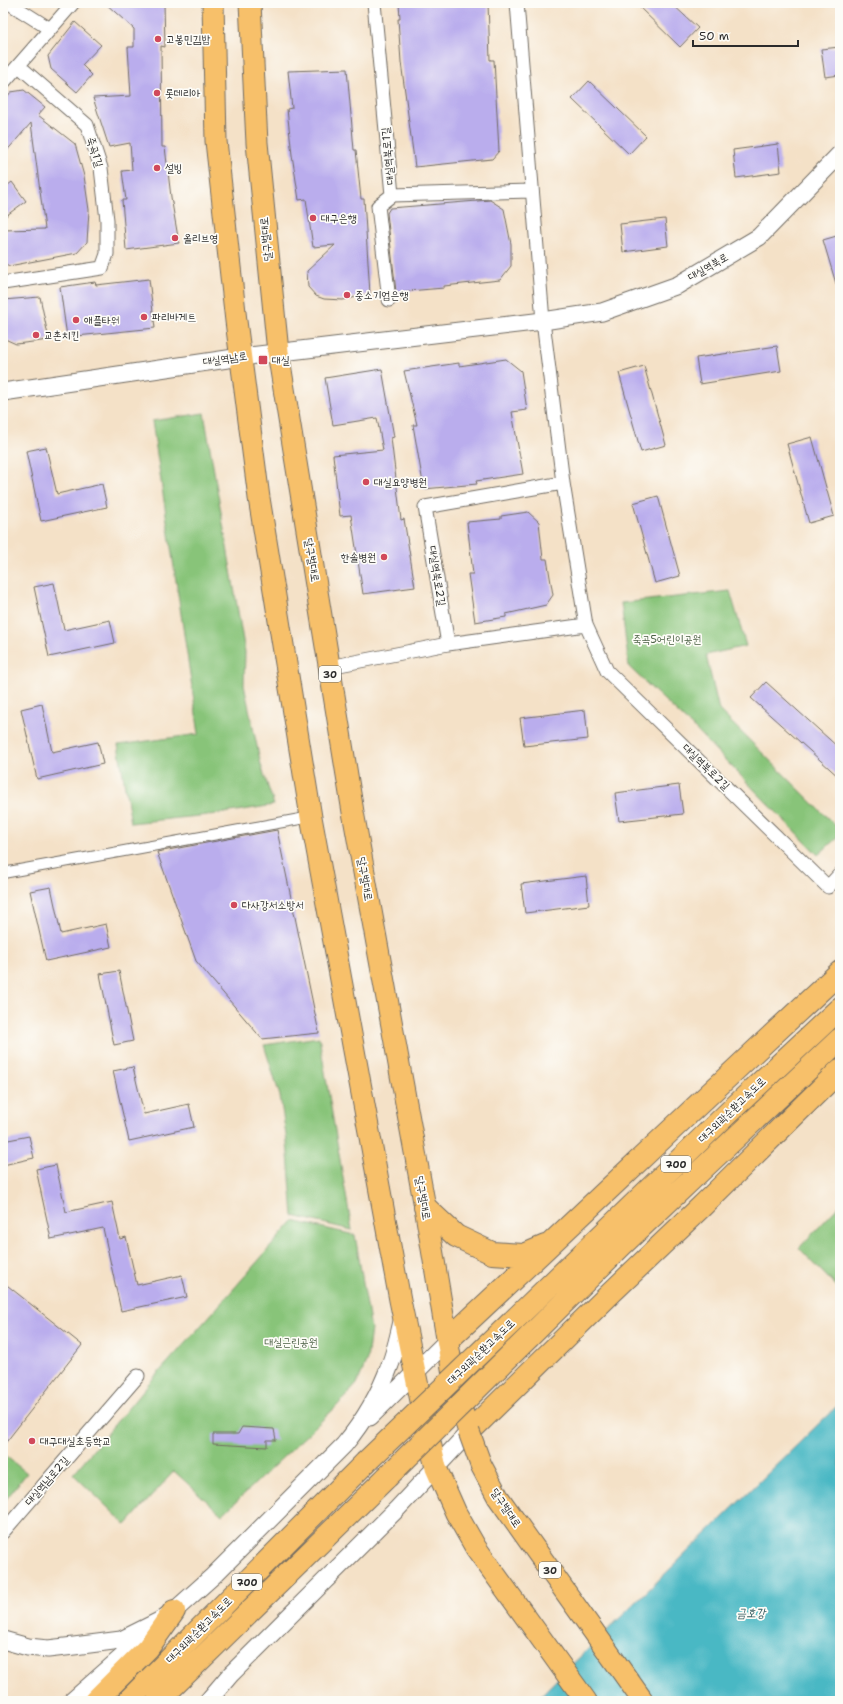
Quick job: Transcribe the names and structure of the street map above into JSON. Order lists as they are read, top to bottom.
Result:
{
  "streets": {
    "highway": ["대구외곽순환고속도로", "700"],
    "main road": ["달구벌대로", "30"],
    "street": [
      "죽곡1길",
      "대실역북로1길",
      "대실역북로",
      "대실역남로",
      "대실역북로2길",
      "대실역남로2길"
    ]
  },
  "crossings": [
    ["달구벌대로", "대실역남로"],
    ["대실역북로", "대실역남로"],
    ["대실역북로", "대실역북로2길"],
    ["대실역남로", "대실역북로2길"]
  ],
  "water": ["금호강"],
  "parks": ["죽곡5어린이공원", "대실근린공원"],
  "places": {
    "other": [
      "고봉민김밥",
      "롯데리아",
      "설빙",
      "대구은행",
      "올리브영",
      "중소기업은행",
      "파리바게트",
      "애플타워",
      "교촌치킨",
      "대실요양병원",
      "한솔병원",
      "다사강서소방서",
      "대구대실초등학교"
    ],
    "transit": ["대실"]
  },
  "scale_bar": "50 m"
}
